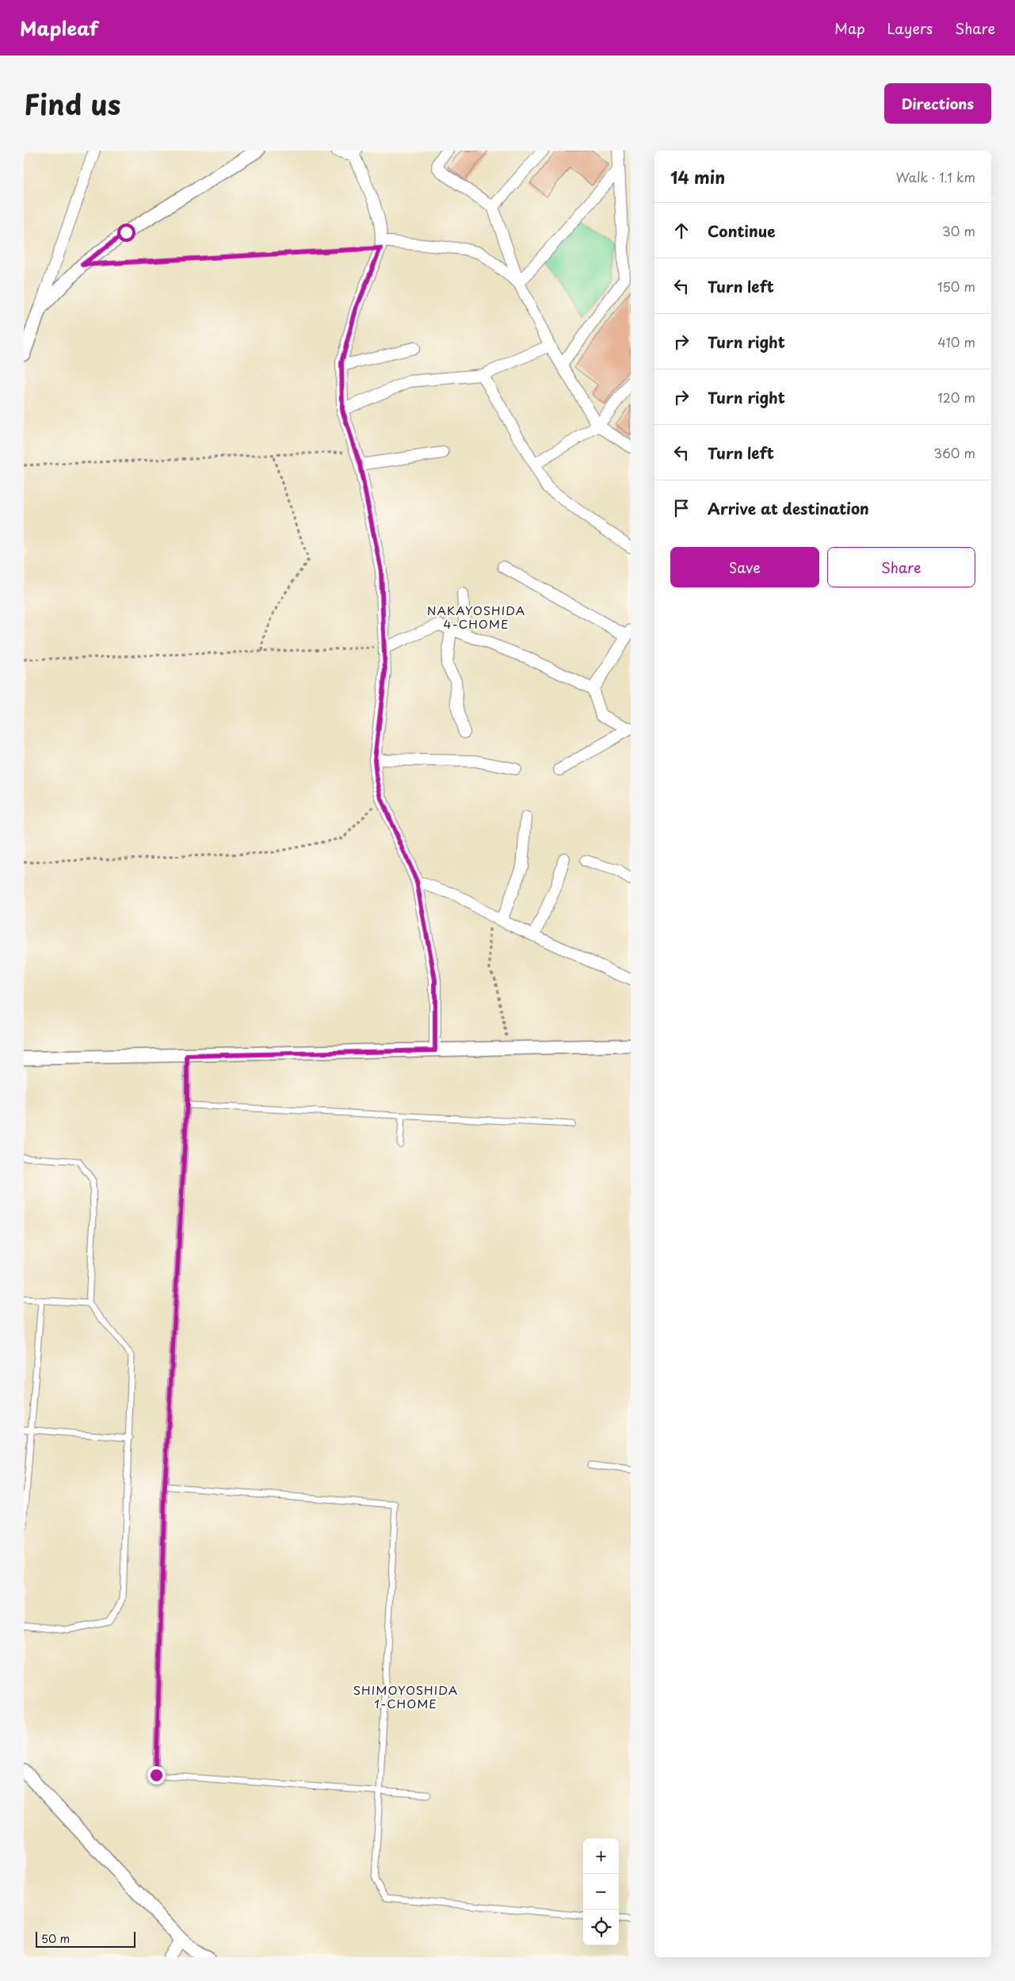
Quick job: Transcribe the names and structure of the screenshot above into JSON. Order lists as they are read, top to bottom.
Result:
{
  "districts": ["NAKAYOSHIDA 4-CHOME", "SHIMOYOSHIDA 1-CHOME"],
  "scale_bar": "50 m",
  "page": {
    "header": "Mapleaf",
    "nav": ["Map", "Layers", "Share"],
    "title": "Find us",
    "buttons": [
      "Directions",
      ["Save", "Share"]
    ],
    "heading": ["14 min", "Walk · 1.1 km"],
    "list": [
      ["Continue", "30 m"],
      ["Turn left", "150 m"],
      ["Turn right", "410 m"],
      ["Turn right", "120 m"],
      ["Turn left", "360 m"],
      "Arrive at destination"
    ],
    "map_buttons": ["+", "−"],
    "scale": "50 m"
  }
}
